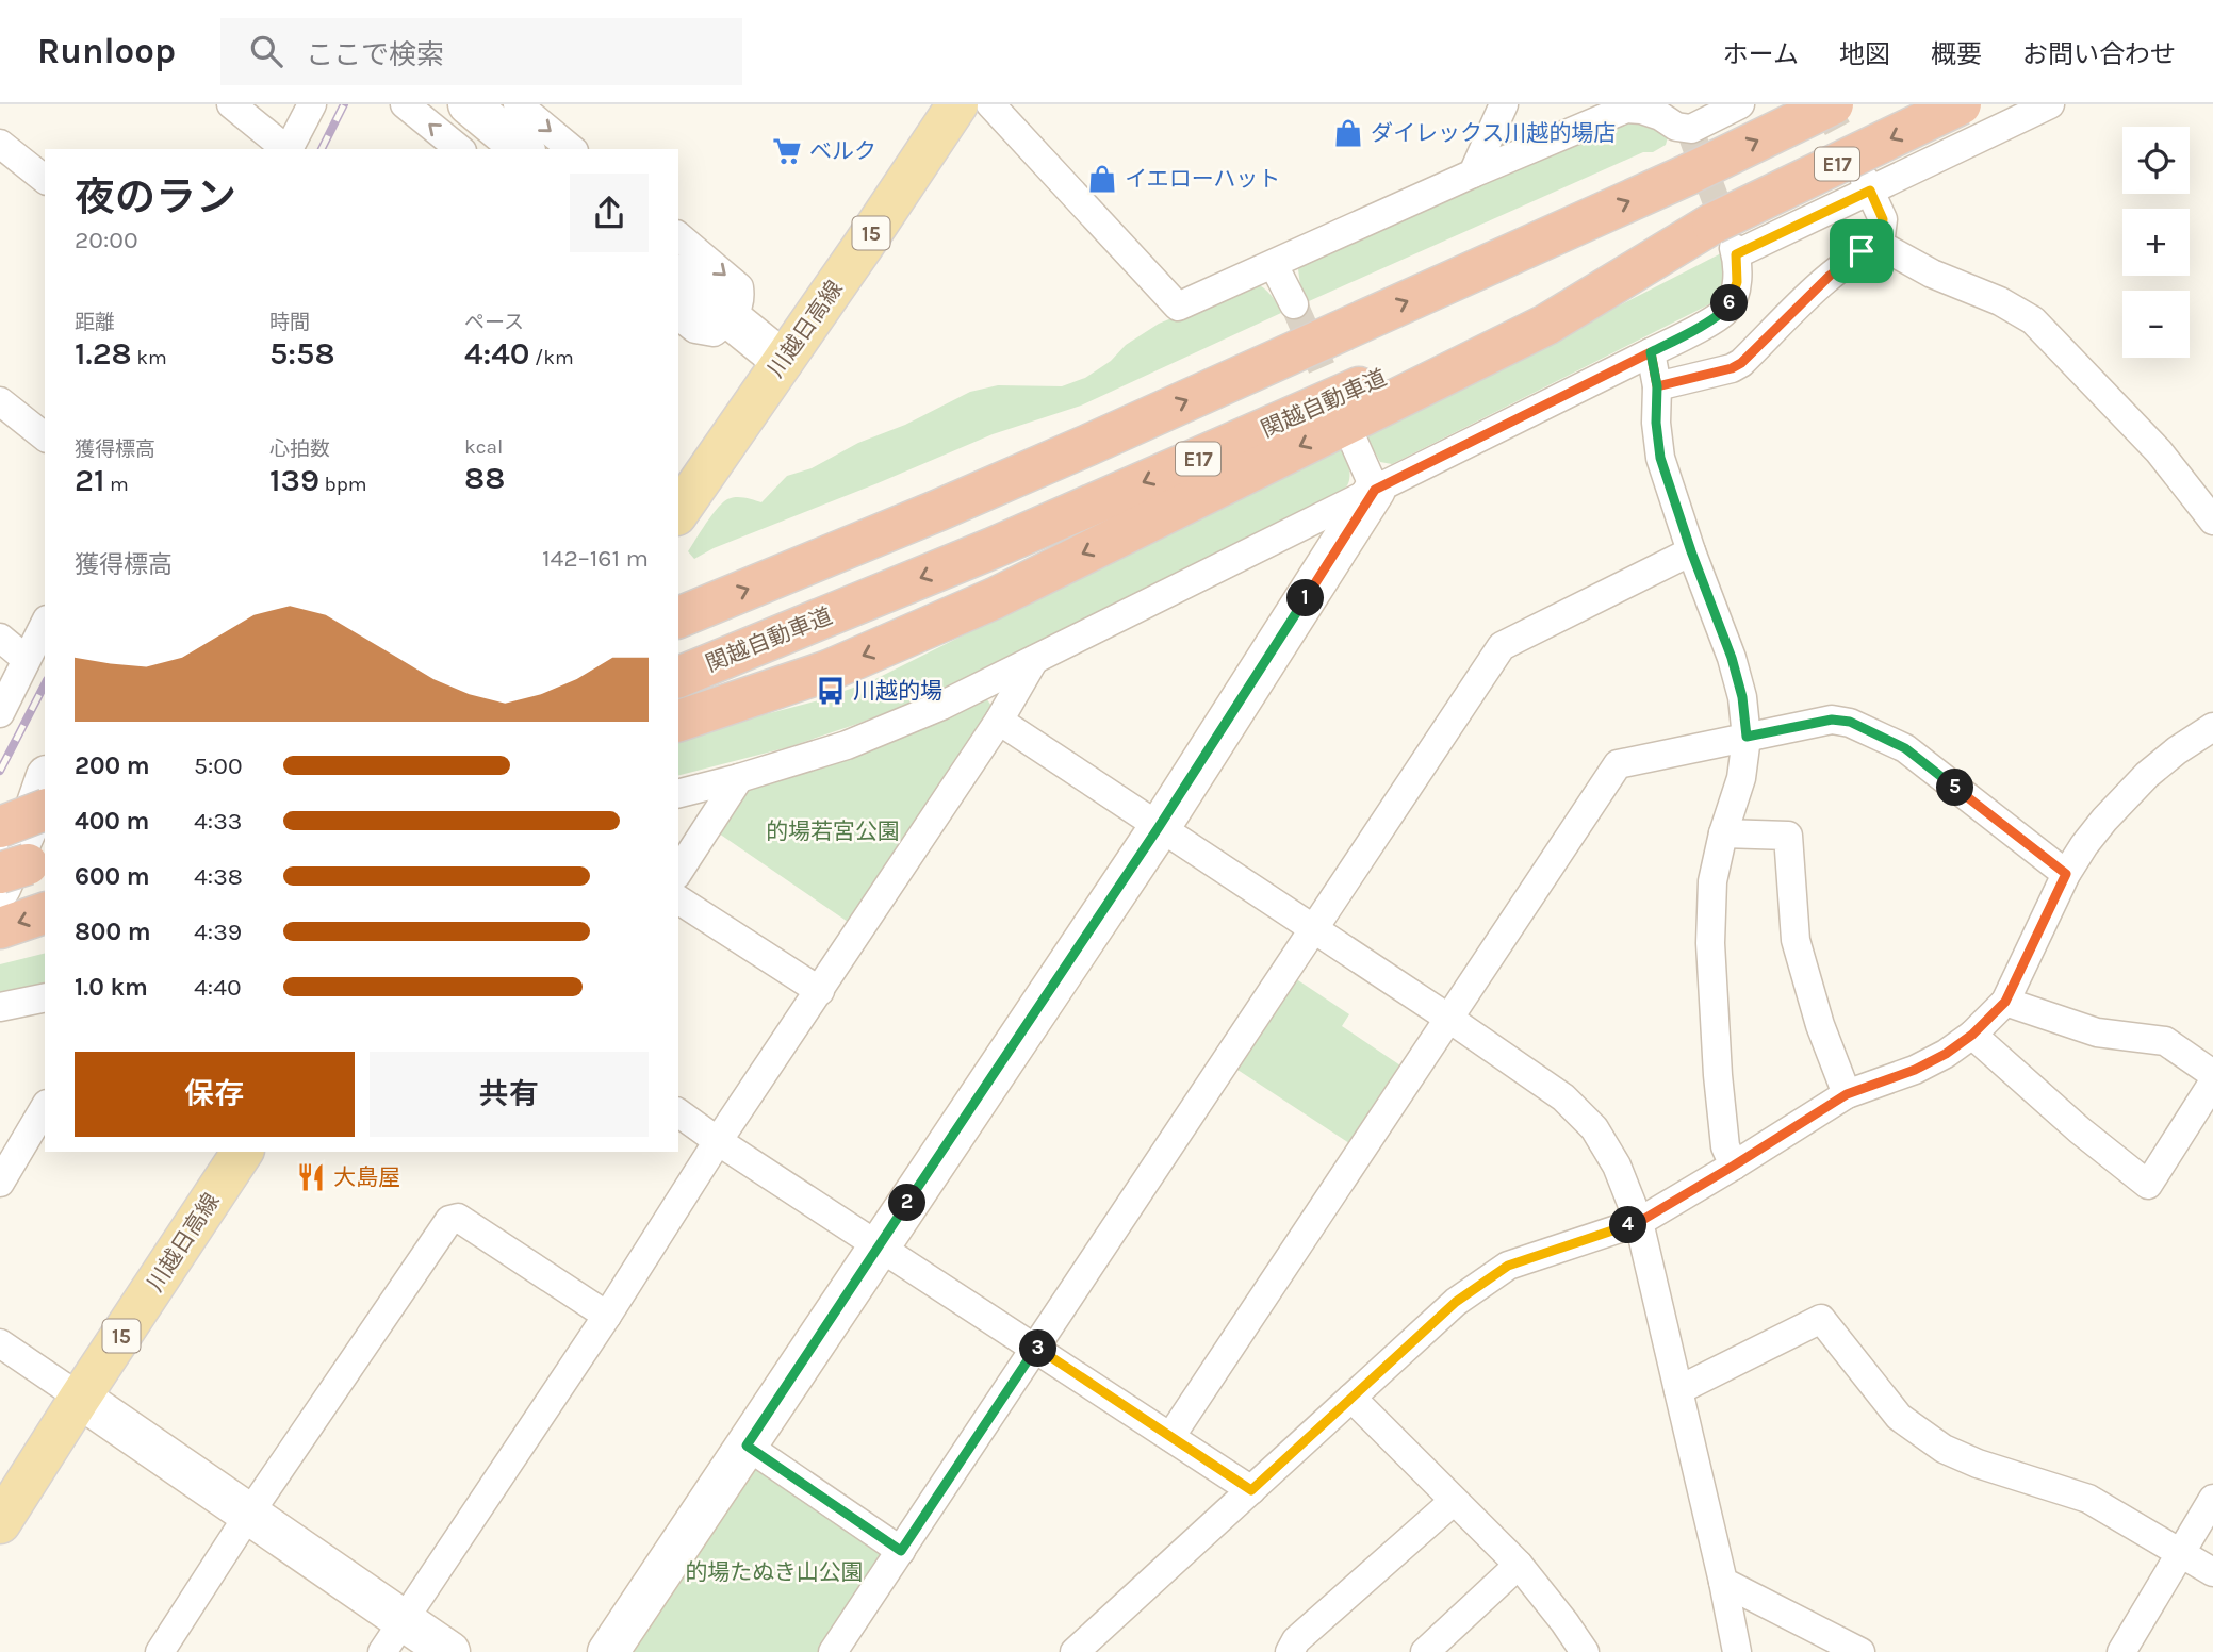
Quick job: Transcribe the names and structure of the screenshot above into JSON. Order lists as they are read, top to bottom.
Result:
{
  "streets": {
    "highway": ["E17", "関越自動車道"],
    "main road": ["15", "川越日高線"]
  },
  "parks": ["的場若宮公園", "的場たぬき山公園"],
  "places": {
    "shop": ["ダイレックス川越的場店", "イエローハット"],
    "supermarket": ["ベルク"],
    "bus stop": ["川越的場"],
    "restaurant": ["大島屋"]
  },
  "page": {
    "header": "Runloop",
    "search": "ここで検索",
    "nav": [
      "ホーム",
      "地図",
      "概要",
      "お問い合わせ"
    ],
    "map_buttons": ["+", "−"],
    "heading": ["夜のラン", "20:00"],
    "stats": [
      ["距離", "1.28 km"],
      ["時間", "5:58"],
      ["ペース", "4:40 /km"],
      ["獲得標高", "21 m"],
      ["心拍数", "139 bpm"],
      ["kcal", "88"]
    ],
    "pins": [
      "6",
      "1",
      "5",
      "2",
      "4",
      "3"
    ],
    "chart": ["獲得標高", "142–161 m"],
    "list": [
      {
        "name": "200 m",
        "note": "5:00"
      },
      {
        "name": "400 m",
        "note": "4:33"
      },
      {
        "name": "600 m",
        "note": "4:38"
      },
      {
        "name": "800 m",
        "note": "4:39"
      },
      {
        "name": "1.0 km",
        "note": "4:40"
      }
    ],
    "buttons": ["保存", "共有"]
  }
}
